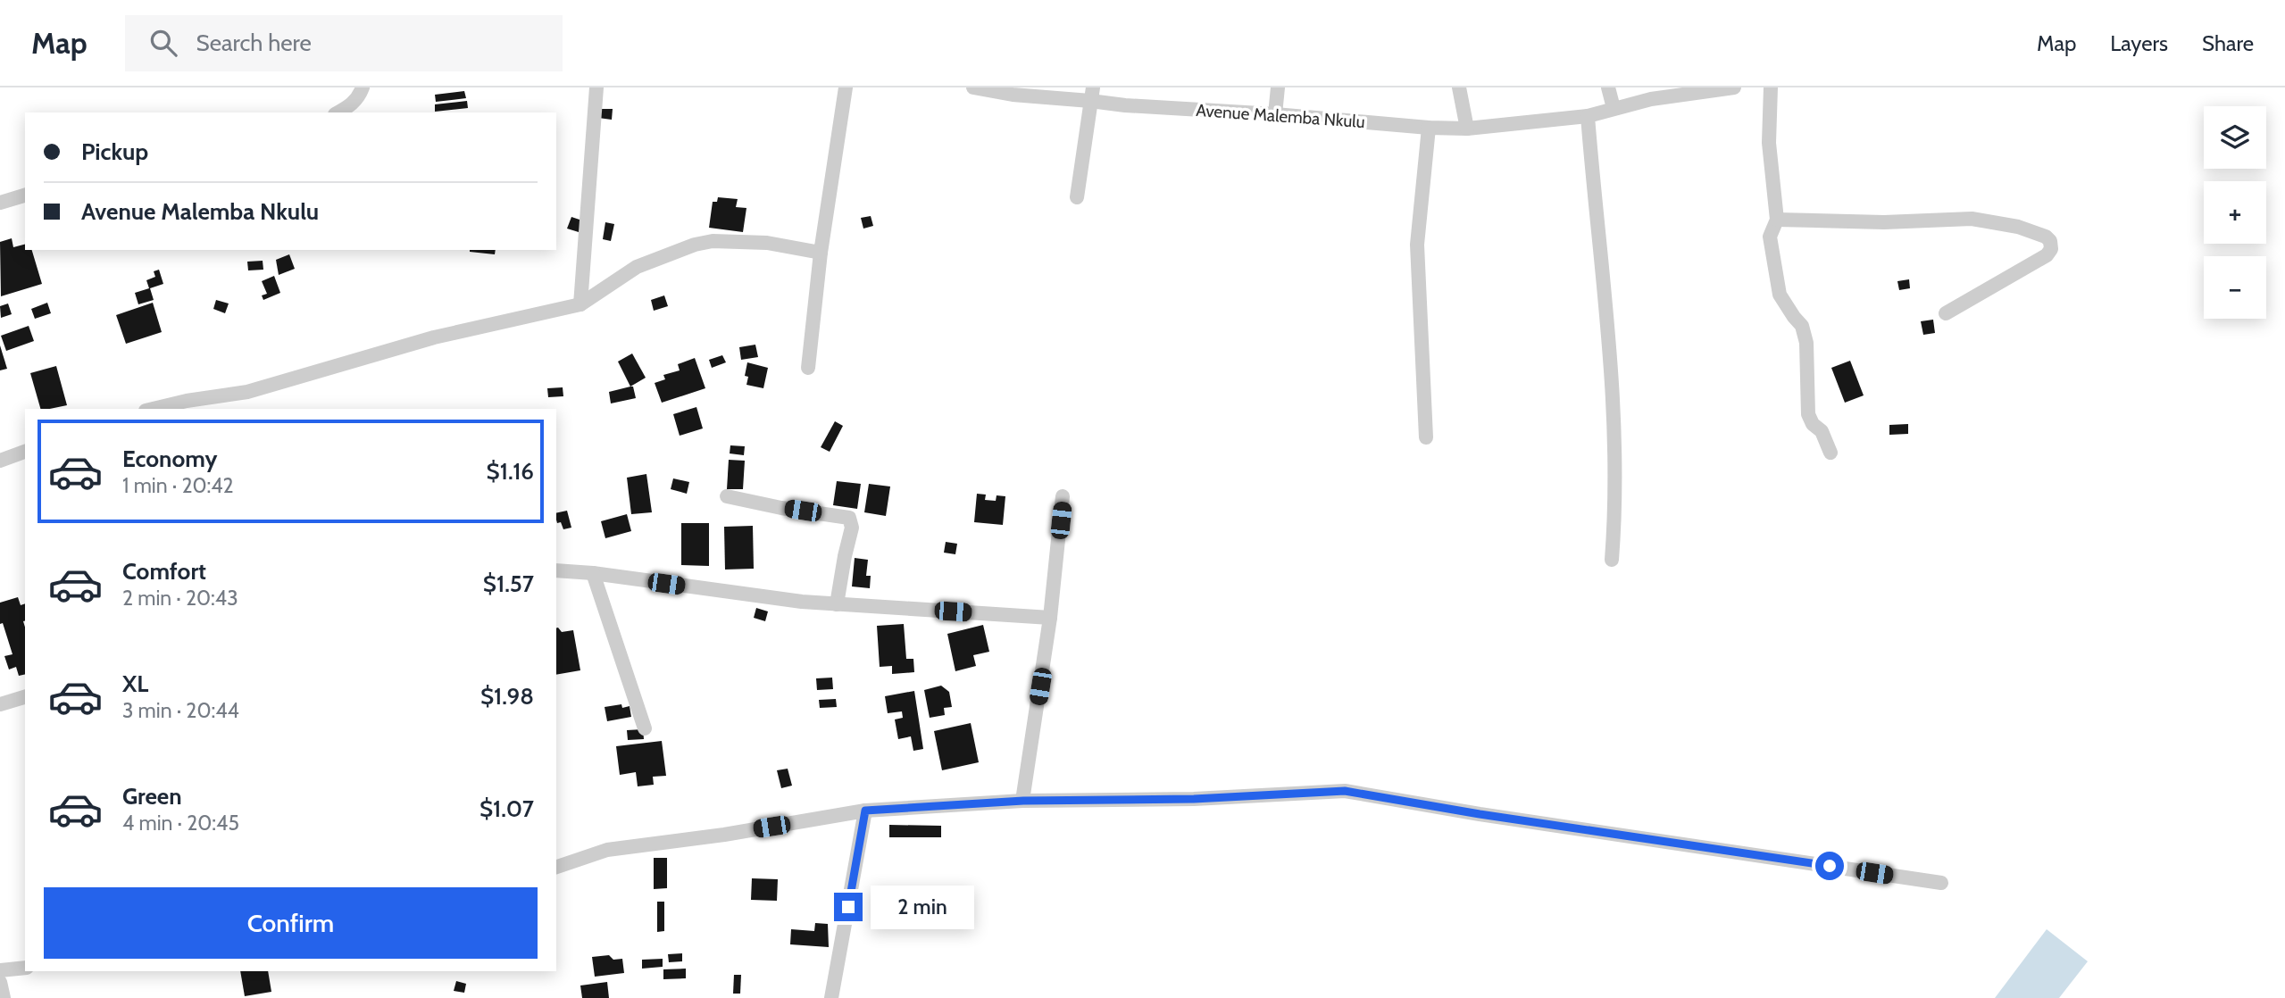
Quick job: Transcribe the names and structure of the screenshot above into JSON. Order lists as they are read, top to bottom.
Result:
{
  "streets": {
    "street": ["Avenue Malemba Nkulu"]
  },
  "page": {
    "header": "Map",
    "search": "Search here",
    "nav": ["Map", "Layers", "Share"],
    "map_buttons": ["+", "−"],
    "banner": ["Pickup", "Avenue Malemba Nkulu"],
    "list": [
      {
        "name": "Economy",
        "note": "1 min · 20:42",
        "value": "$1.16"
      },
      {
        "name": "Comfort",
        "note": "2 min · 20:43",
        "value": "$1.57"
      },
      {
        "name": "XL",
        "note": "3 min · 20:44",
        "value": "$1.98"
      },
      {
        "name": "Green",
        "note": "4 min · 20:45",
        "value": "$1.07"
      }
    ],
    "buttons": "Confirm",
    "bubble": "2 min"
  }
}
